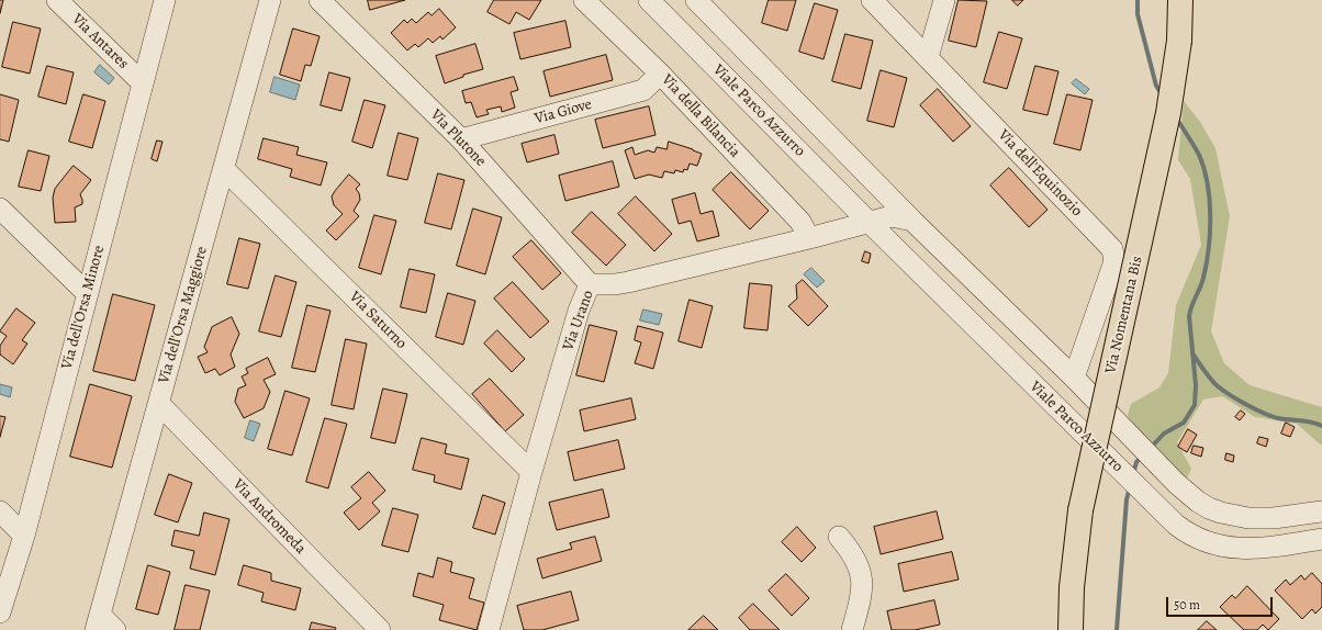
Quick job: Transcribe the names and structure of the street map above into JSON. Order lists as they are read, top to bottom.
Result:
{
  "streets": {
    "main road": ["Via Nomentana Bis"],
    "street": [
      "Via Antares",
      "Viale Parco Azzurro",
      "Via Giove",
      "Via della Bilancia",
      "Via Plutone",
      "Via dell'Equinozio",
      "Via dell'Orsa Minore",
      "Via dell'Orsa Maggiore",
      "Via Saturno",
      "Via Urano",
      "Via Andromeda"
    ]
  },
  "crossings": [
    ["Via Antares", "Via dell'Orsa Minore"],
    ["Viale Parco Azzurro", "Via dell'Equinozio"],
    ["Viale Parco Azzurro", "Via Urano"],
    ["Via Giove", "Via della Bilancia"],
    ["Via Giove", "Via Plutone"],
    ["Via della Bilancia", "Via Urano"],
    ["Via Plutone", "Via Urano"],
    ["Via dell'Orsa Maggiore", "Via Saturno"],
    ["Via dell'Orsa Maggiore", "Via Andromeda"],
    ["Via Saturno", "Via Urano"]
  ],
  "scale_bar": "50 m"
}
